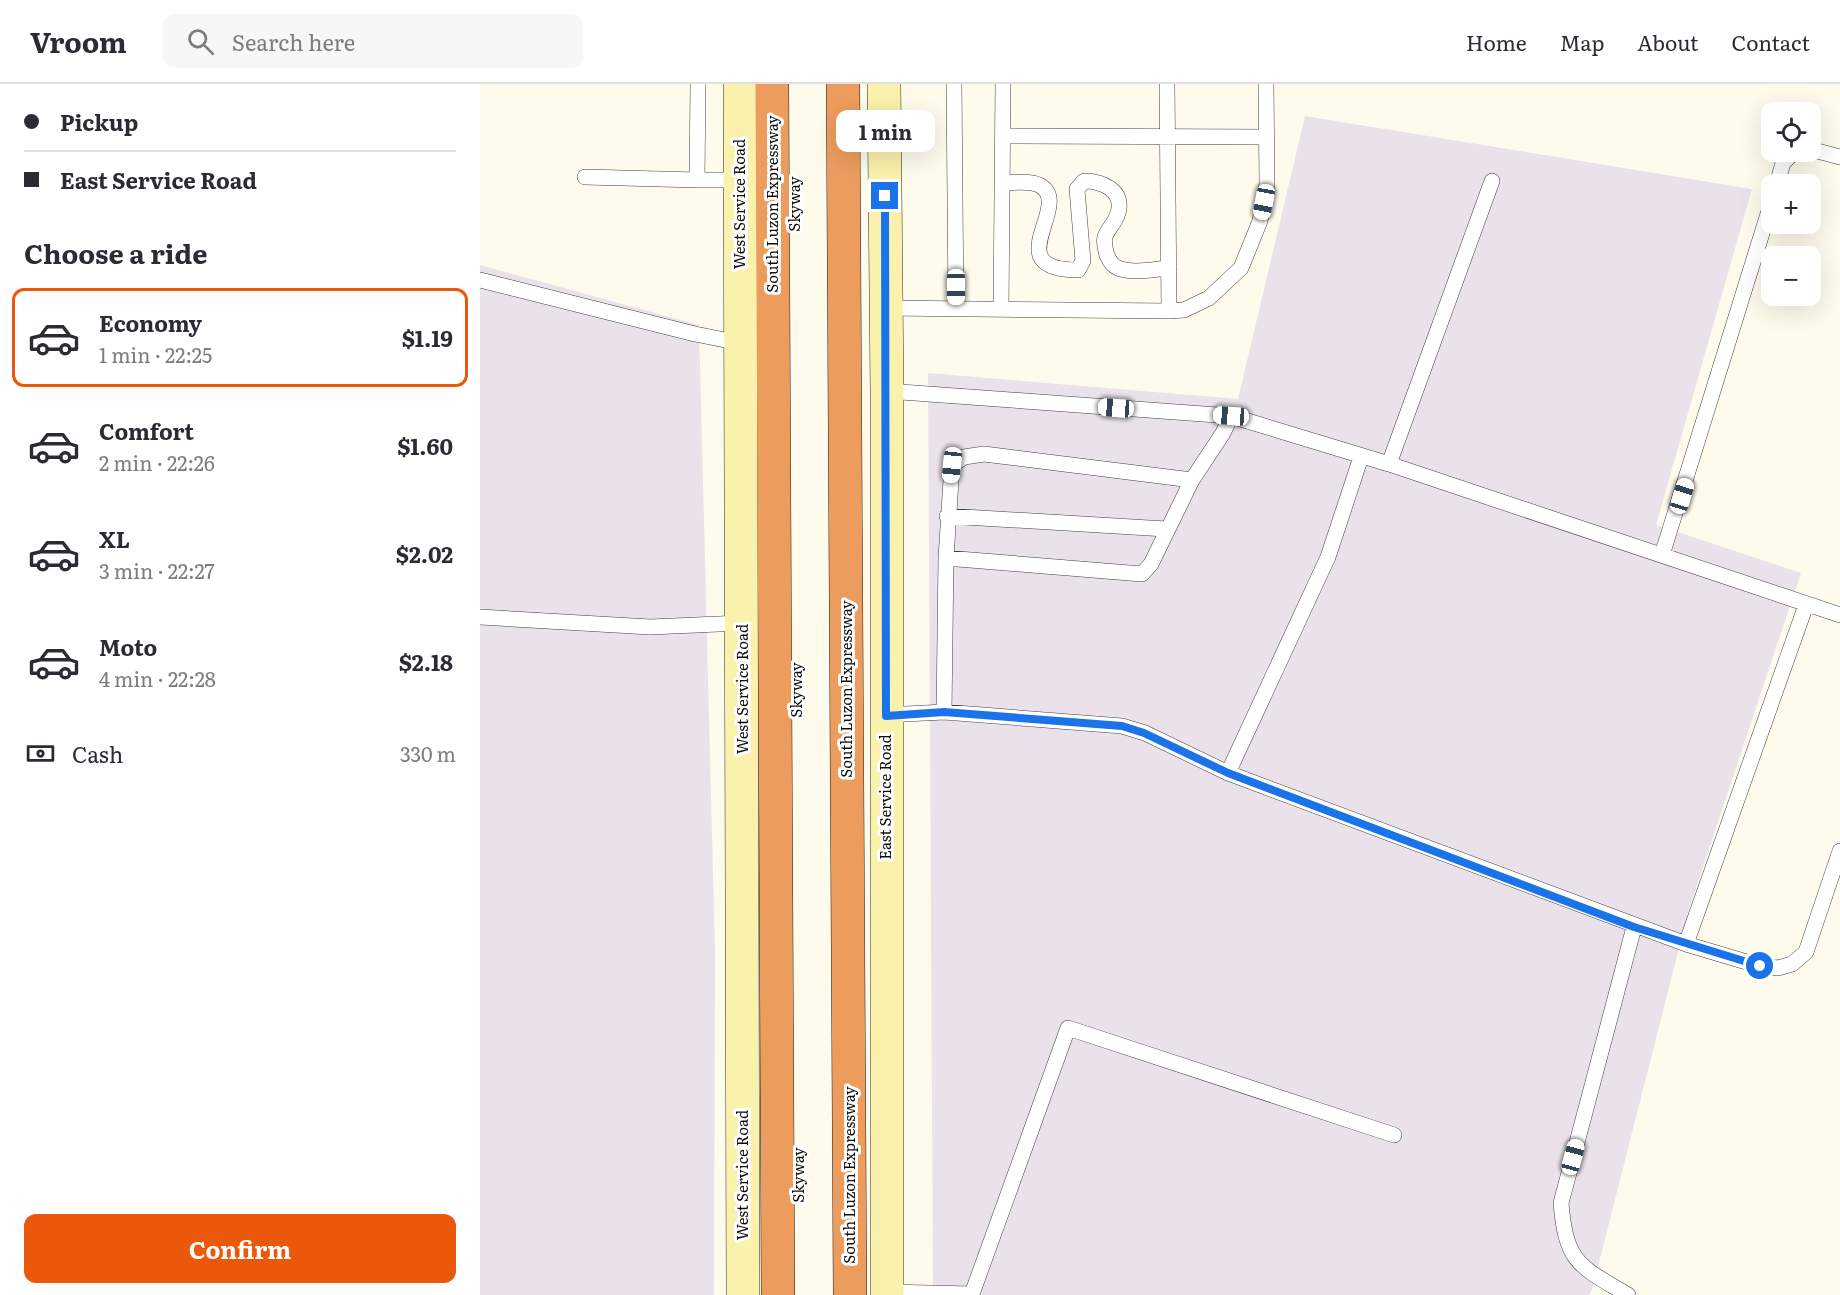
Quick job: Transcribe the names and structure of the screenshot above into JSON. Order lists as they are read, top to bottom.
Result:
{
  "streets": {
    "highway": ["South Luzon Expressway", "Skyway"],
    "main road": ["West Service Road", "East Service Road"]
  },
  "page": {
    "header": "Vroom",
    "search": "Search here",
    "nav": [
      "Home",
      "Map",
      "About",
      "Contact"
    ],
    "banner": ["Pickup", "East Service Road"],
    "map_buttons": ["+", "−"],
    "bubble": "1 min",
    "heading": "Choose a ride",
    "list": [
      {
        "name": "Economy",
        "note": "1 min · 22:25",
        "value": "$1.19"
      },
      {
        "name": "Comfort",
        "note": "2 min · 22:26",
        "value": "$1.60"
      },
      {
        "name": "XL",
        "note": "3 min · 22:27",
        "value": "$2.02"
      },
      {
        "name": "Moto",
        "note": "4 min · 22:28",
        "value": "$2.18"
      }
    ],
    "pay": ["Cash", "330 m"],
    "buttons": "Confirm"
  }
}
